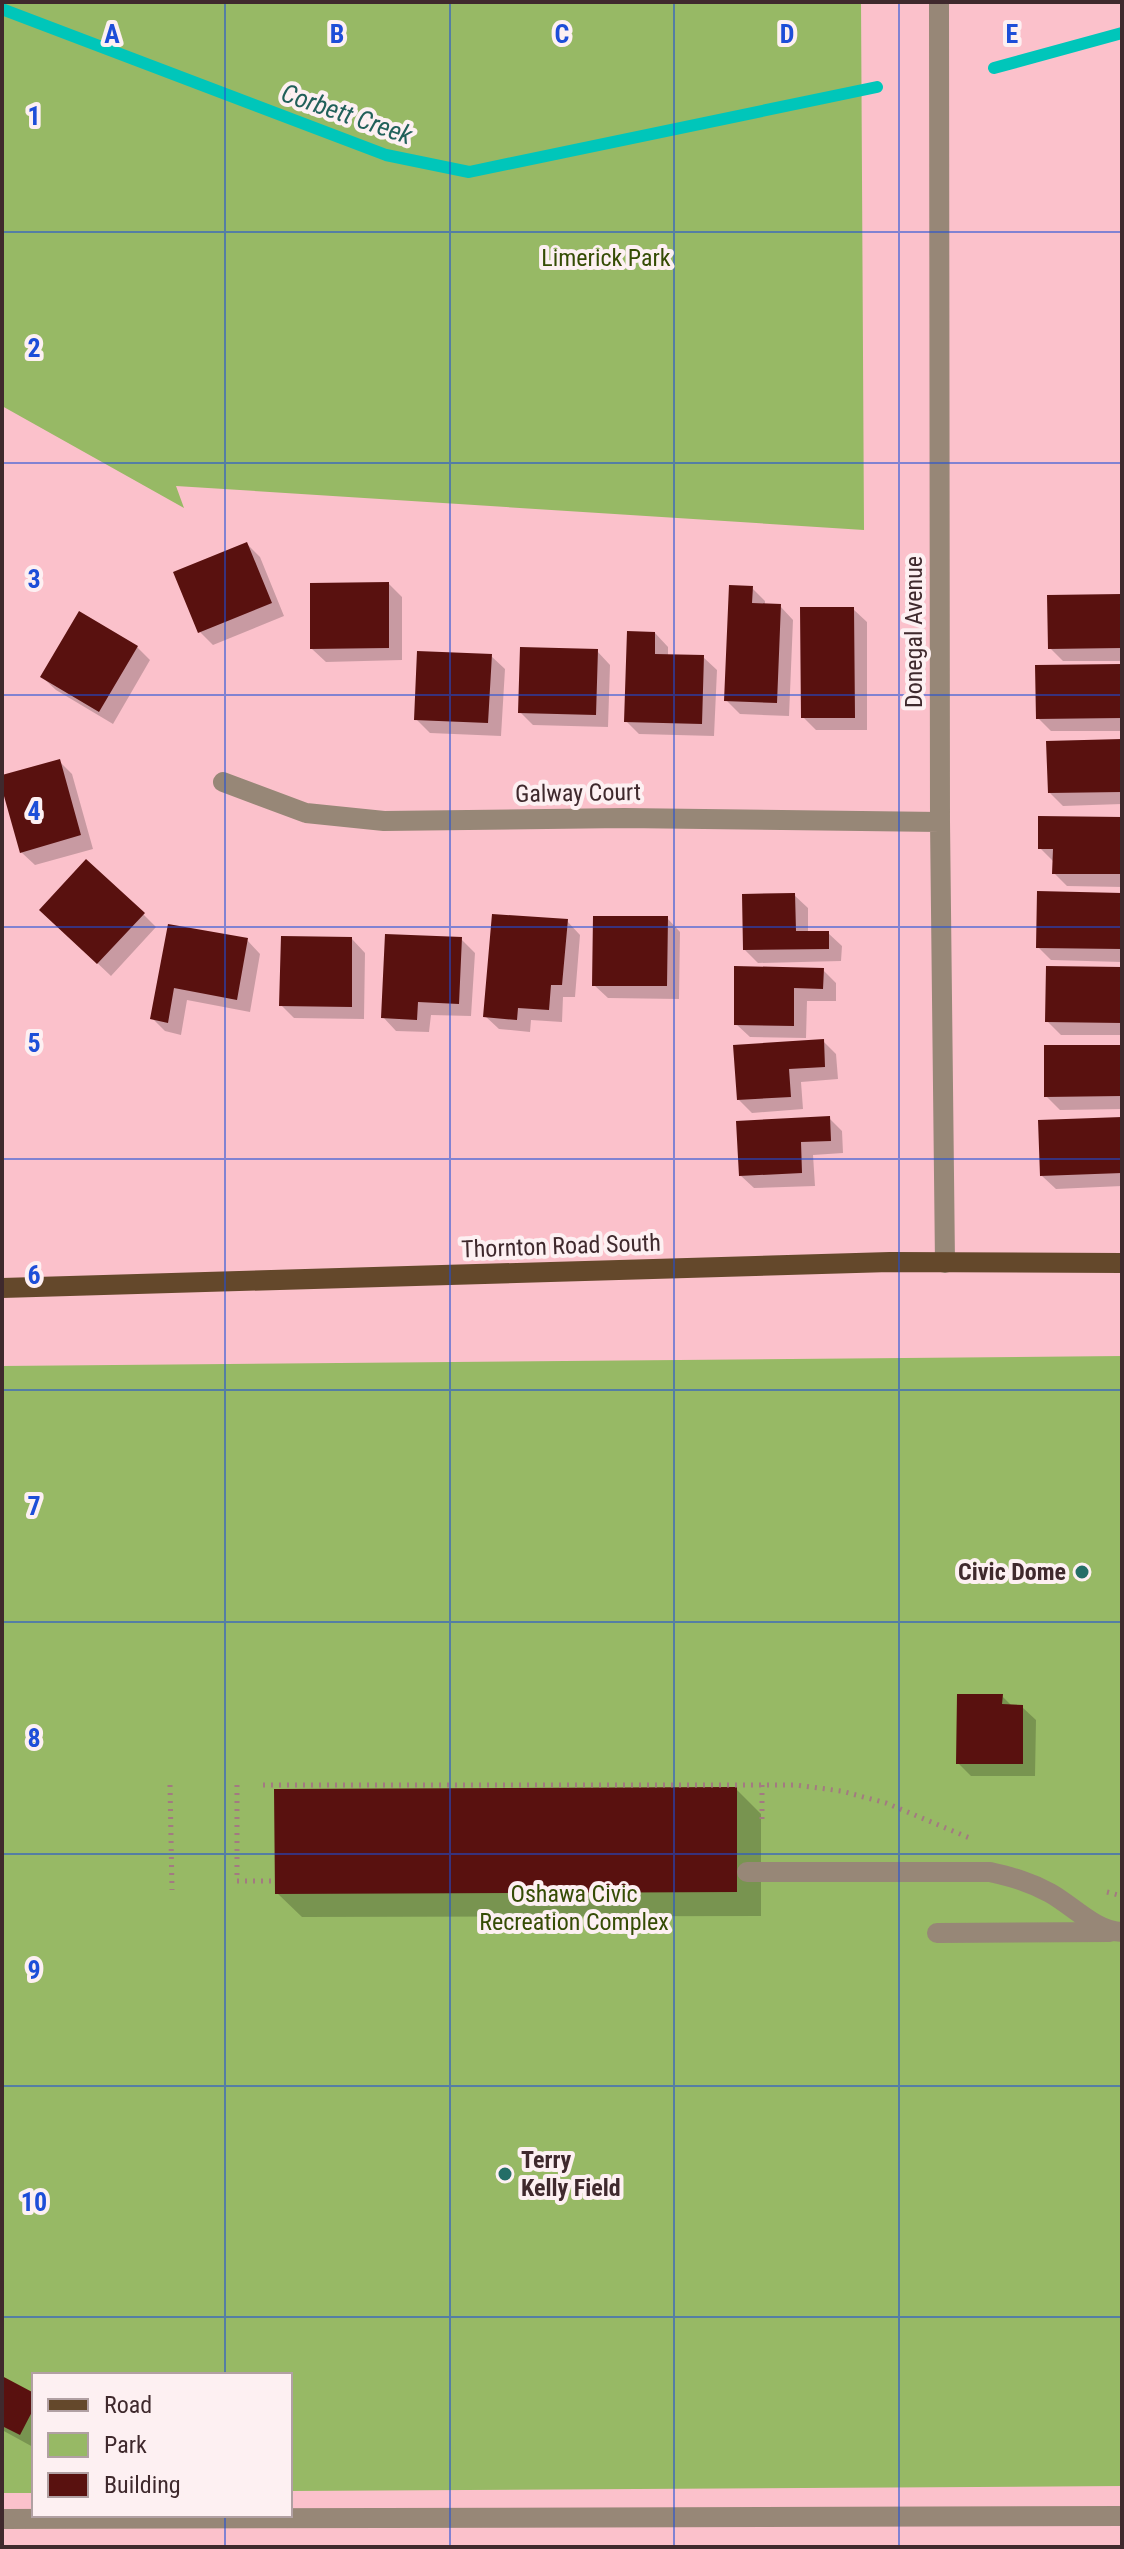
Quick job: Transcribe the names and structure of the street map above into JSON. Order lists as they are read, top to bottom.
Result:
{
  "streets": {
    "main road": ["Thornton Road South"],
    "street": ["Donegal Avenue", "Galway Court"]
  },
  "crossings": [
    ["Donegal Avenue", "Galway Court"],
    ["Donegal Avenue", "Thornton Road South"]
  ],
  "water": ["Corbett Creek"],
  "parks": ["Limerick Park", "Oshawa Civic Recreation Complex"],
  "places": ["Civic Dome", "Terry Kelly Field"],
  "legend": ["Road", "Park", "Building"],
  "grid": {
    "columns": [
      "A",
      "B",
      "C",
      "D",
      "E"
    ],
    "rows": [
      "1",
      "2",
      "3",
      "4",
      "5",
      "6",
      "7",
      "8",
      "9",
      "10"
    ]
  }
}
